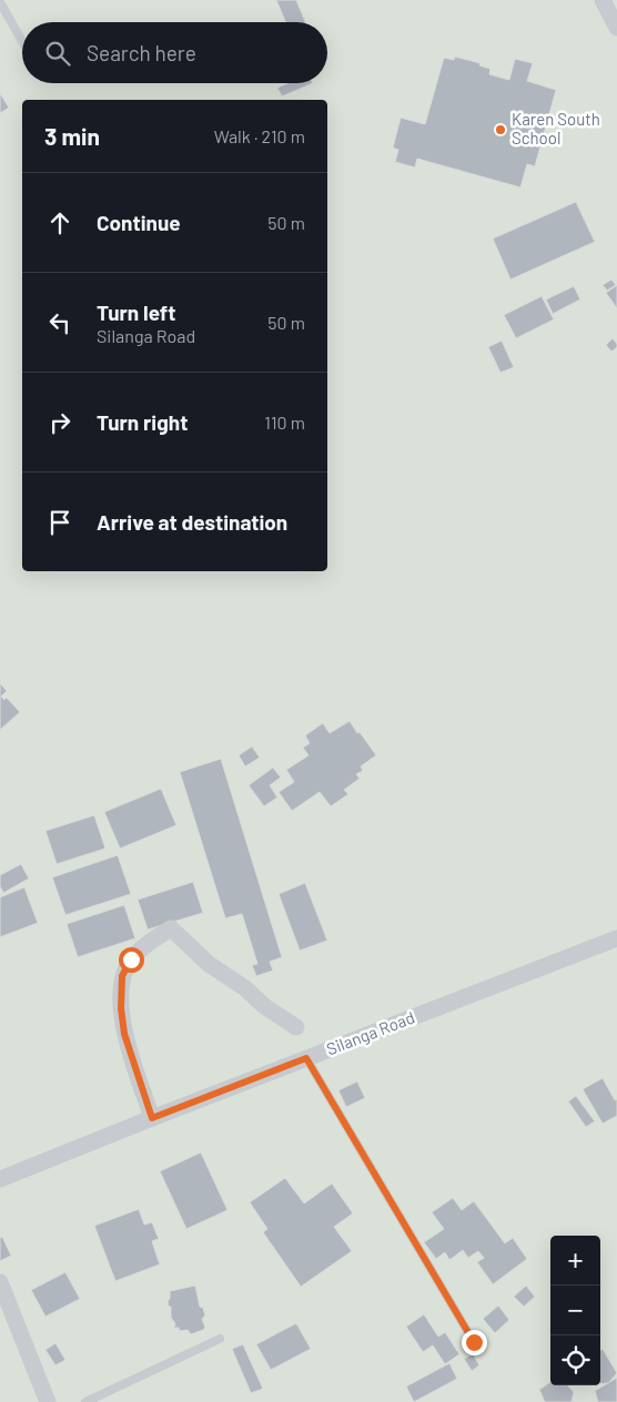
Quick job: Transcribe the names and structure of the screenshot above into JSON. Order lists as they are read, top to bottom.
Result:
{
  "streets": {
    "street": ["Silanga Road"]
  },
  "places": ["Karen South School"],
  "page": {
    "search": "Search here",
    "heading": ["3 min", "Walk · 210 m"],
    "list": [
      ["Continue", "50 m"],
      ["Turn left", "Silanga Road", "50 m"],
      ["Turn right", "110 m"],
      "Arrive at destination"
    ],
    "map_buttons": ["+", "−"]
  }
}
